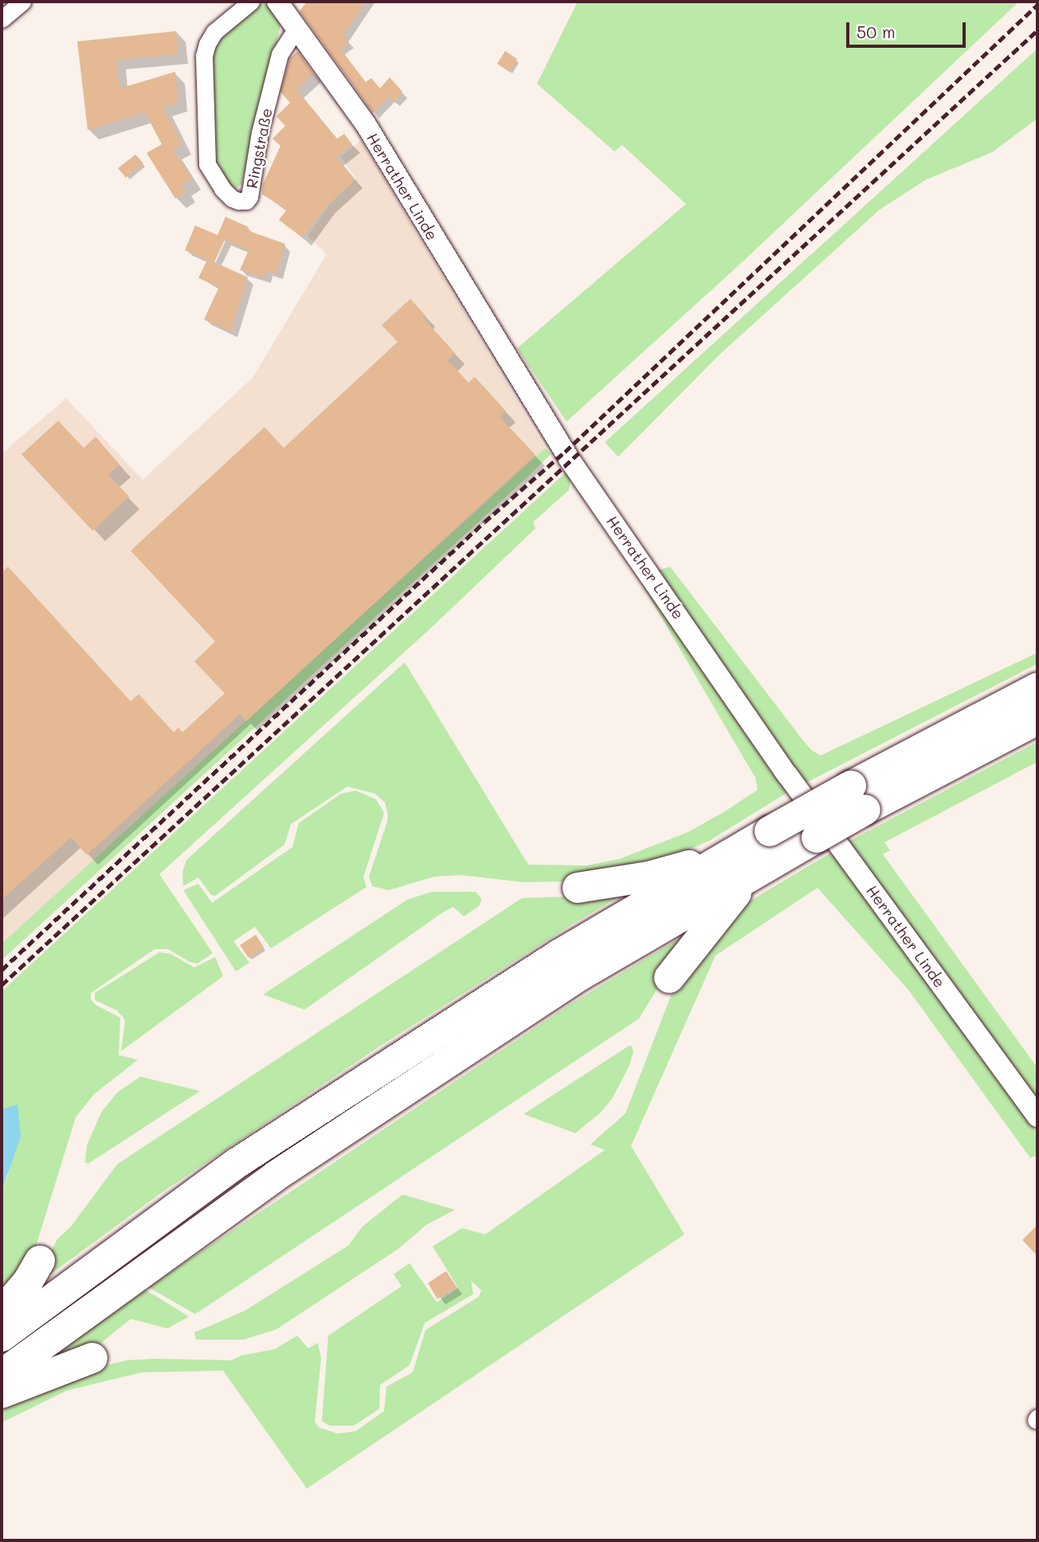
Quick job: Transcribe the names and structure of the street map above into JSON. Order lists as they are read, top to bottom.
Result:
{
  "streets": {
    "street": ["Ringstraße", "Herrather Linde"]
  },
  "crossings": [
    ["Ringstraße", "Herrather Linde"]
  ],
  "scale_bar": "50 m"
}
